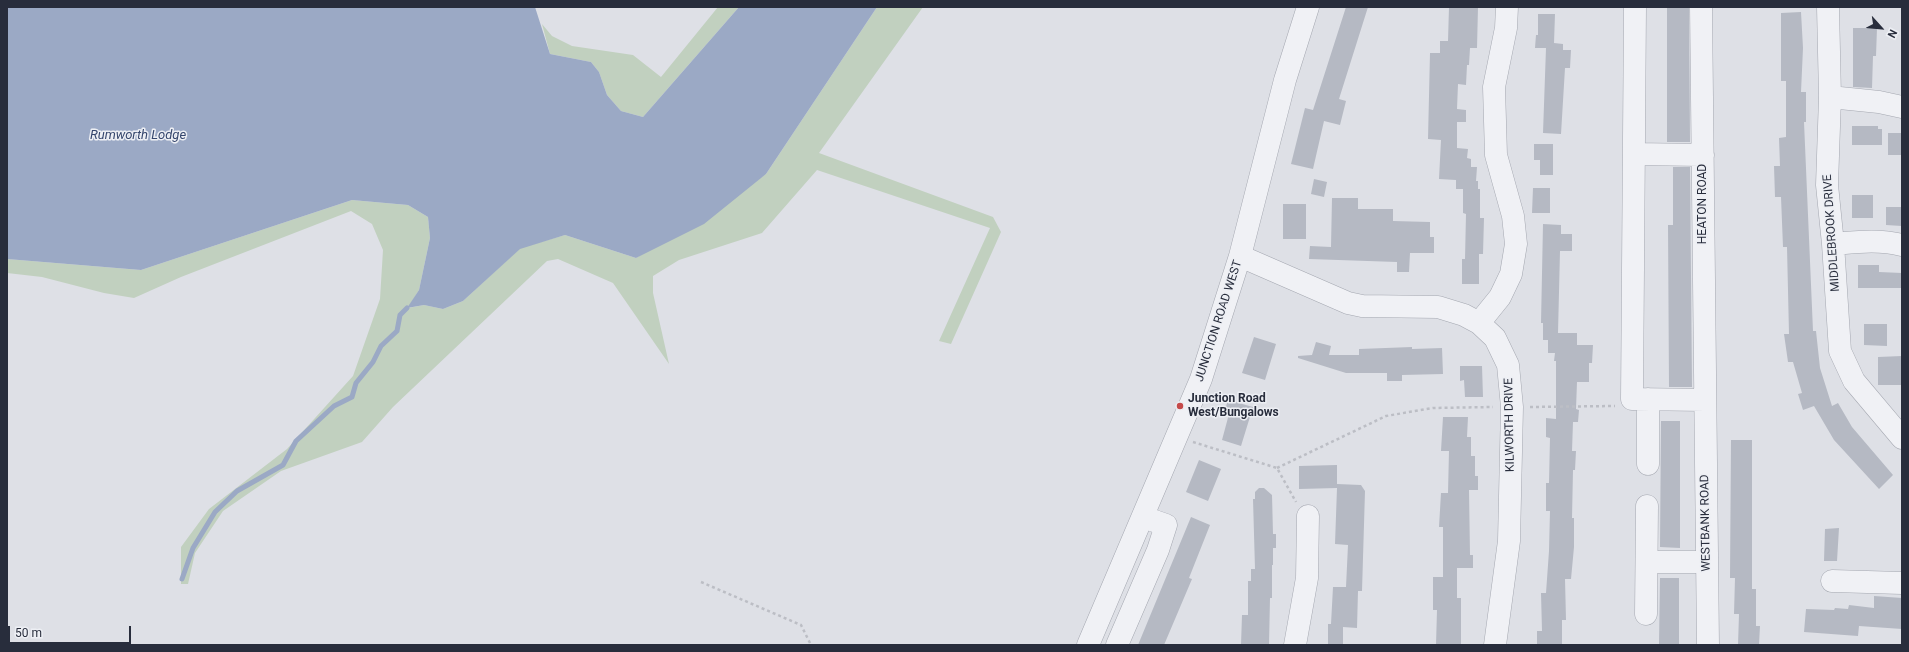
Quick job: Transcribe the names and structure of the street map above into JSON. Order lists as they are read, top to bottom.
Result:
{
  "streets": {
    "street": [
      "HEATON ROAD",
      "MIDDLEBROOK DRIVE",
      "JUNCTION ROAD WEST",
      "KILWORTH DRIVE",
      "WESTBANK ROAD"
    ]
  },
  "crossings": [
    ["HEATON ROAD", "WESTBANK ROAD"],
    ["JUNCTION ROAD WEST", "KILWORTH DRIVE"]
  ],
  "water": ["Rumworth Lodge"],
  "places": ["Junction Road West/Bungalows"],
  "scale_bar": "50 m",
  "north": "bottom right"
}
